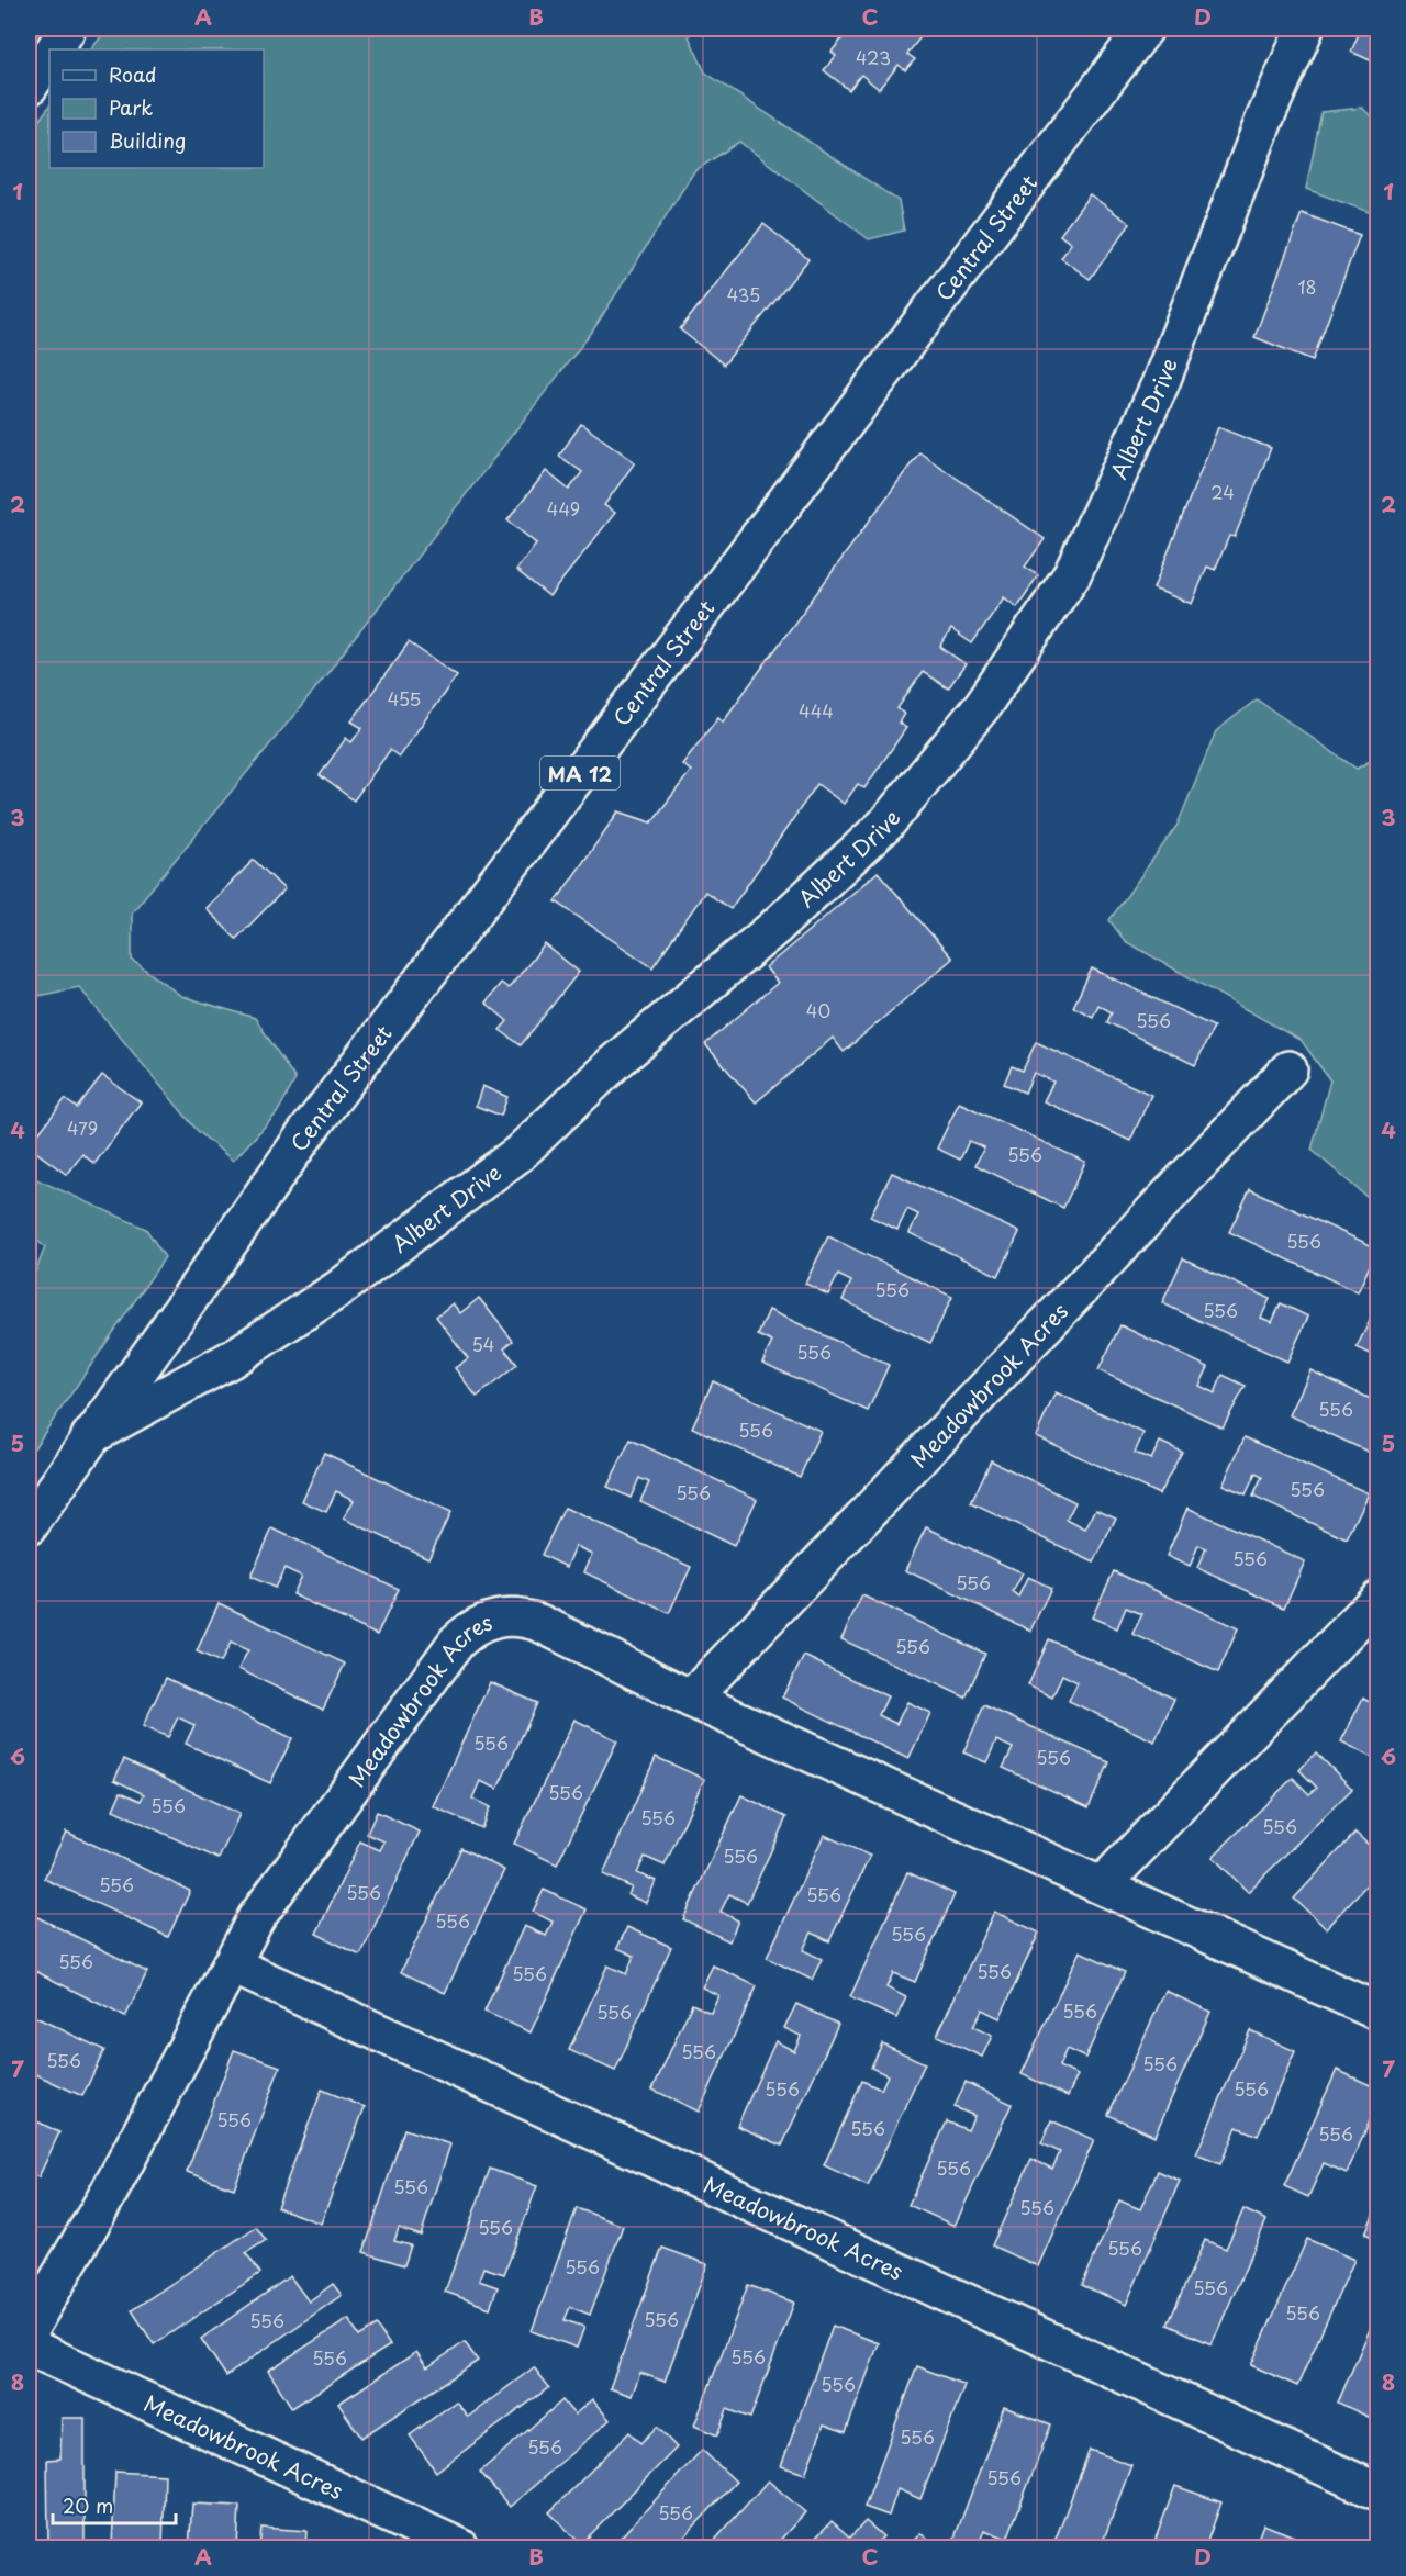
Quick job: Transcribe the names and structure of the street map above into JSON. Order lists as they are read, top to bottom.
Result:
{
  "streets": {
    "street": [
      "Central Street",
      "Albert Drive",
      "MA 12",
      "Meadowbrook Acres"
    ]
  },
  "crossings": [
    ["Central Street", "Albert Drive"]
  ],
  "house_numbers": [
    "423",
    "18",
    "435",
    "24",
    "449",
    "455",
    "444",
    "40",
    "556",
    "479",
    "556",
    "556",
    "556",
    "556",
    "54",
    "556",
    "556",
    "556",
    "556",
    "556",
    "556",
    "556",
    "556",
    "556",
    "556",
    "556",
    "556",
    "556",
    "556",
    "556",
    "556",
    "556",
    "556",
    "556",
    "556",
    "556",
    "556",
    "556",
    "556",
    "556",
    "556",
    "556",
    "556",
    "556",
    "556",
    "556",
    "556",
    "556",
    "556",
    "556",
    "556",
    "556",
    "556",
    "556",
    "556",
    "556",
    "556",
    "556",
    "556",
    "556",
    "556",
    "556",
    "556",
    "556",
    "556"
  ],
  "legend": ["Road", "Park", "Building"],
  "scale_bar": "20 m",
  "grid": {
    "columns": [
      "A",
      "B",
      "C",
      "D"
    ],
    "rows": [
      "1",
      "2",
      "3",
      "4",
      "5",
      "6",
      "7",
      "8"
    ]
  }
}
